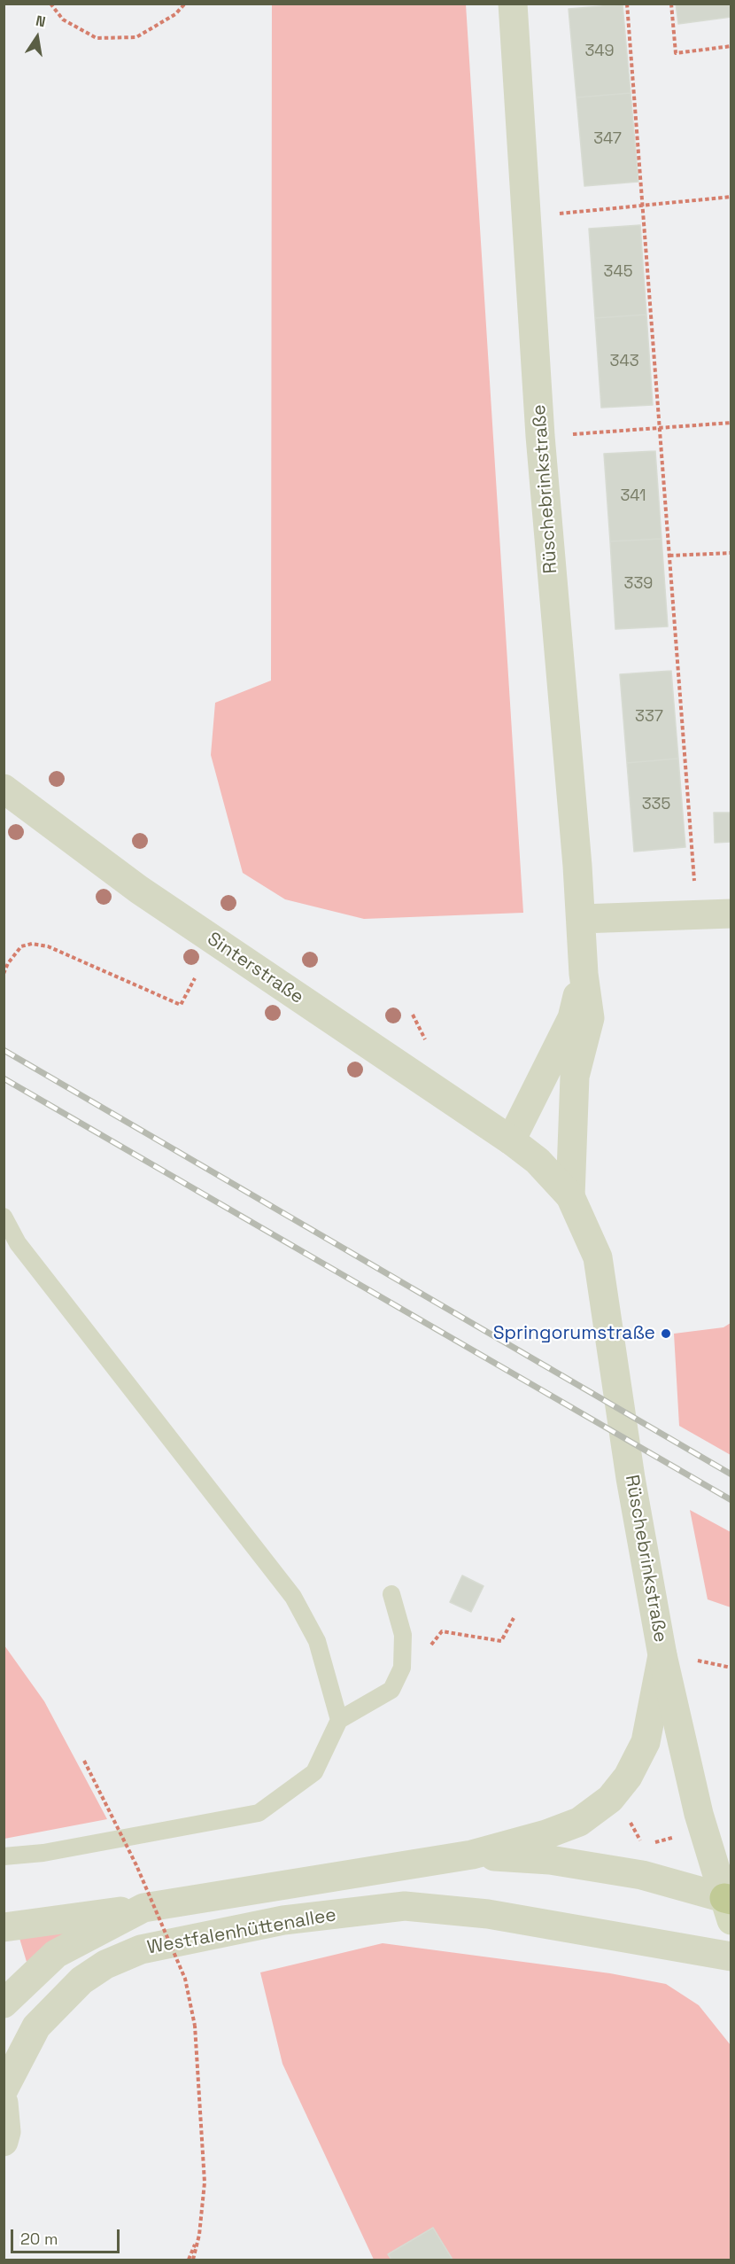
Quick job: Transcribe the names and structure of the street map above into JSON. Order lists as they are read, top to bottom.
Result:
{
  "streets": {
    "street": ["Rüschebrinkstraße", "Sinterstraße", "Westfalenhüttenallee"]
  },
  "crossings": [
    ["Rüschebrinkstraße", "Sinterstraße"],
    ["Rüschebrinkstraße", "Westfalenhüttenallee"]
  ],
  "places": ["Springorumstraße"],
  "house_numbers": [
    "349",
    "347",
    "345",
    "343",
    "341",
    "339",
    "337",
    "335"
  ],
  "scale_bar": "20 m",
  "north": "top"
}
